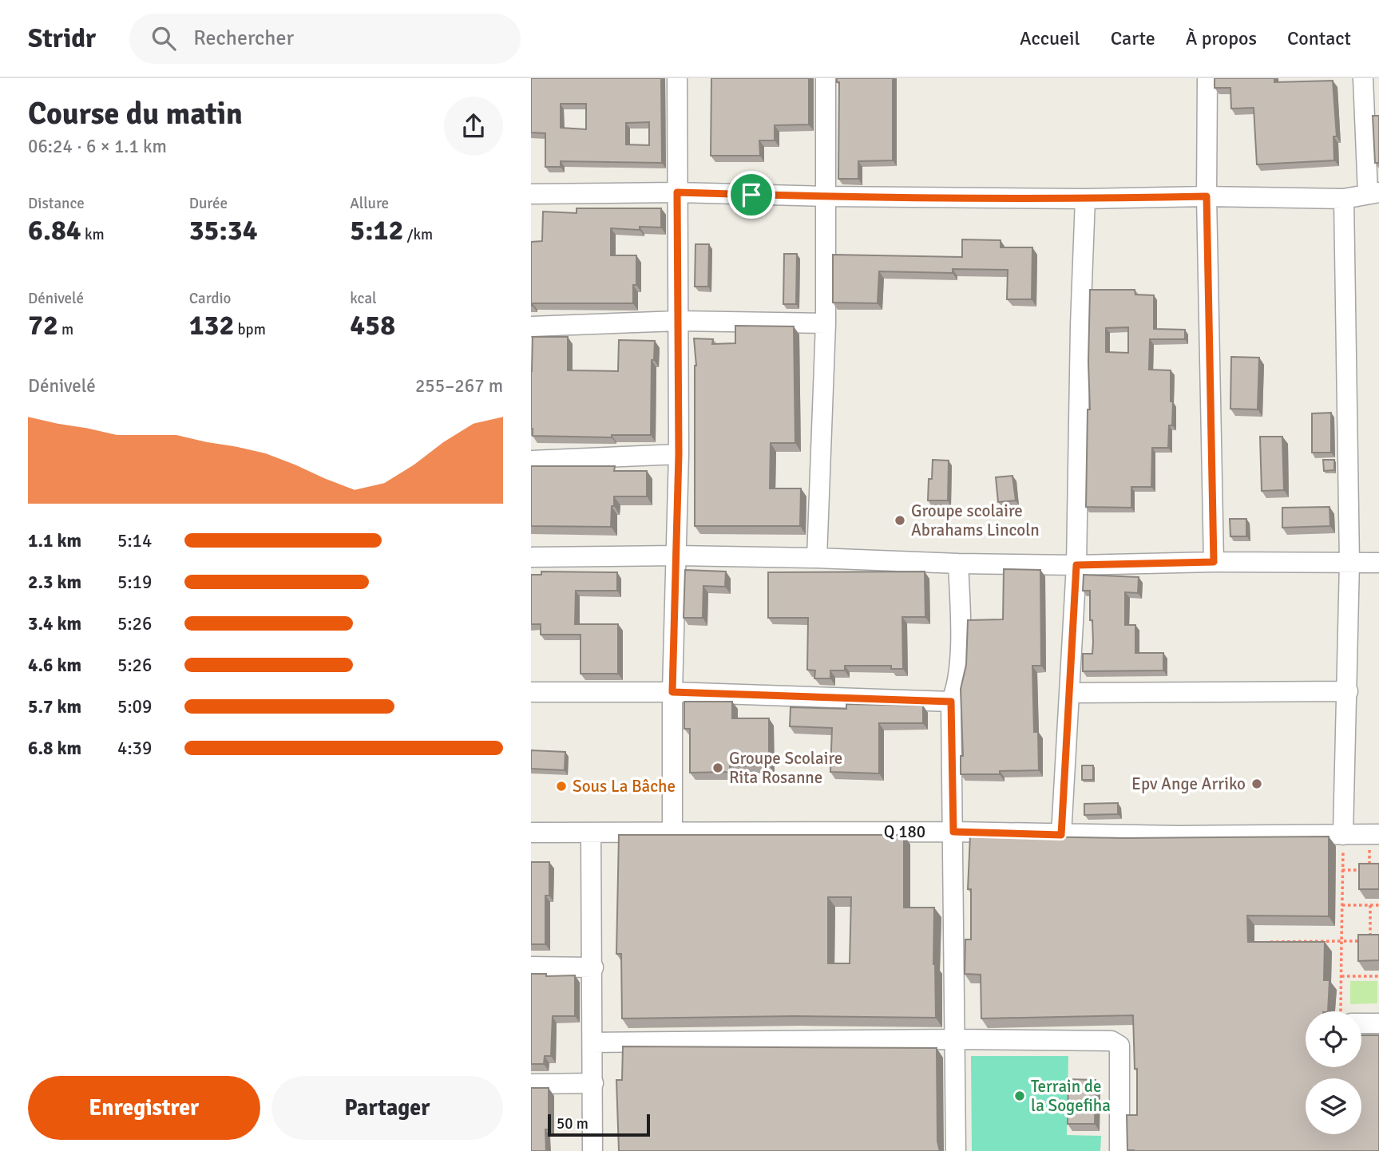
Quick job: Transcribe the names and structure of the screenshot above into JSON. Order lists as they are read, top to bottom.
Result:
{
  "streets": {
    "street": ["Q 180"]
  },
  "places": [
    "Groupe scolaire Abrahams Lincoln",
    "Groupe Scolaire Rita Rosanne",
    "Epv Ange Arriko",
    "Sous La Bâche",
    "Terrain de la Sogefiha"
  ],
  "scale_bar": "50 m",
  "page": {
    "header": "Stridr",
    "search": "Rechercher",
    "nav": [
      "Accueil",
      "Carte",
      "À propos",
      "Contact"
    ],
    "heading": ["Course du matin", "06:24 · 6 × 1.1 km"],
    "stats": [
      ["Distance", "6.84 km"],
      ["Durée", "35:34"],
      ["Allure", "5:12 /km"],
      ["Dénivelé", "72 m"],
      ["Cardio", "132 bpm"],
      ["kcal", "458"]
    ],
    "chart": ["Dénivelé", "255–267 m"],
    "list": [
      {
        "name": "1.1 km",
        "note": "5:14"
      },
      {
        "name": "2.3 km",
        "note": "5:19"
      },
      {
        "name": "3.4 km",
        "note": "5:26"
      },
      {
        "name": "4.6 km",
        "note": "5:26"
      },
      {
        "name": "5.7 km",
        "note": "5:09"
      },
      {
        "name": "6.8 km",
        "note": "4:39"
      }
    ],
    "buttons": ["Enregistrer", "Partager"],
    "scale": "50 m"
  }
}
